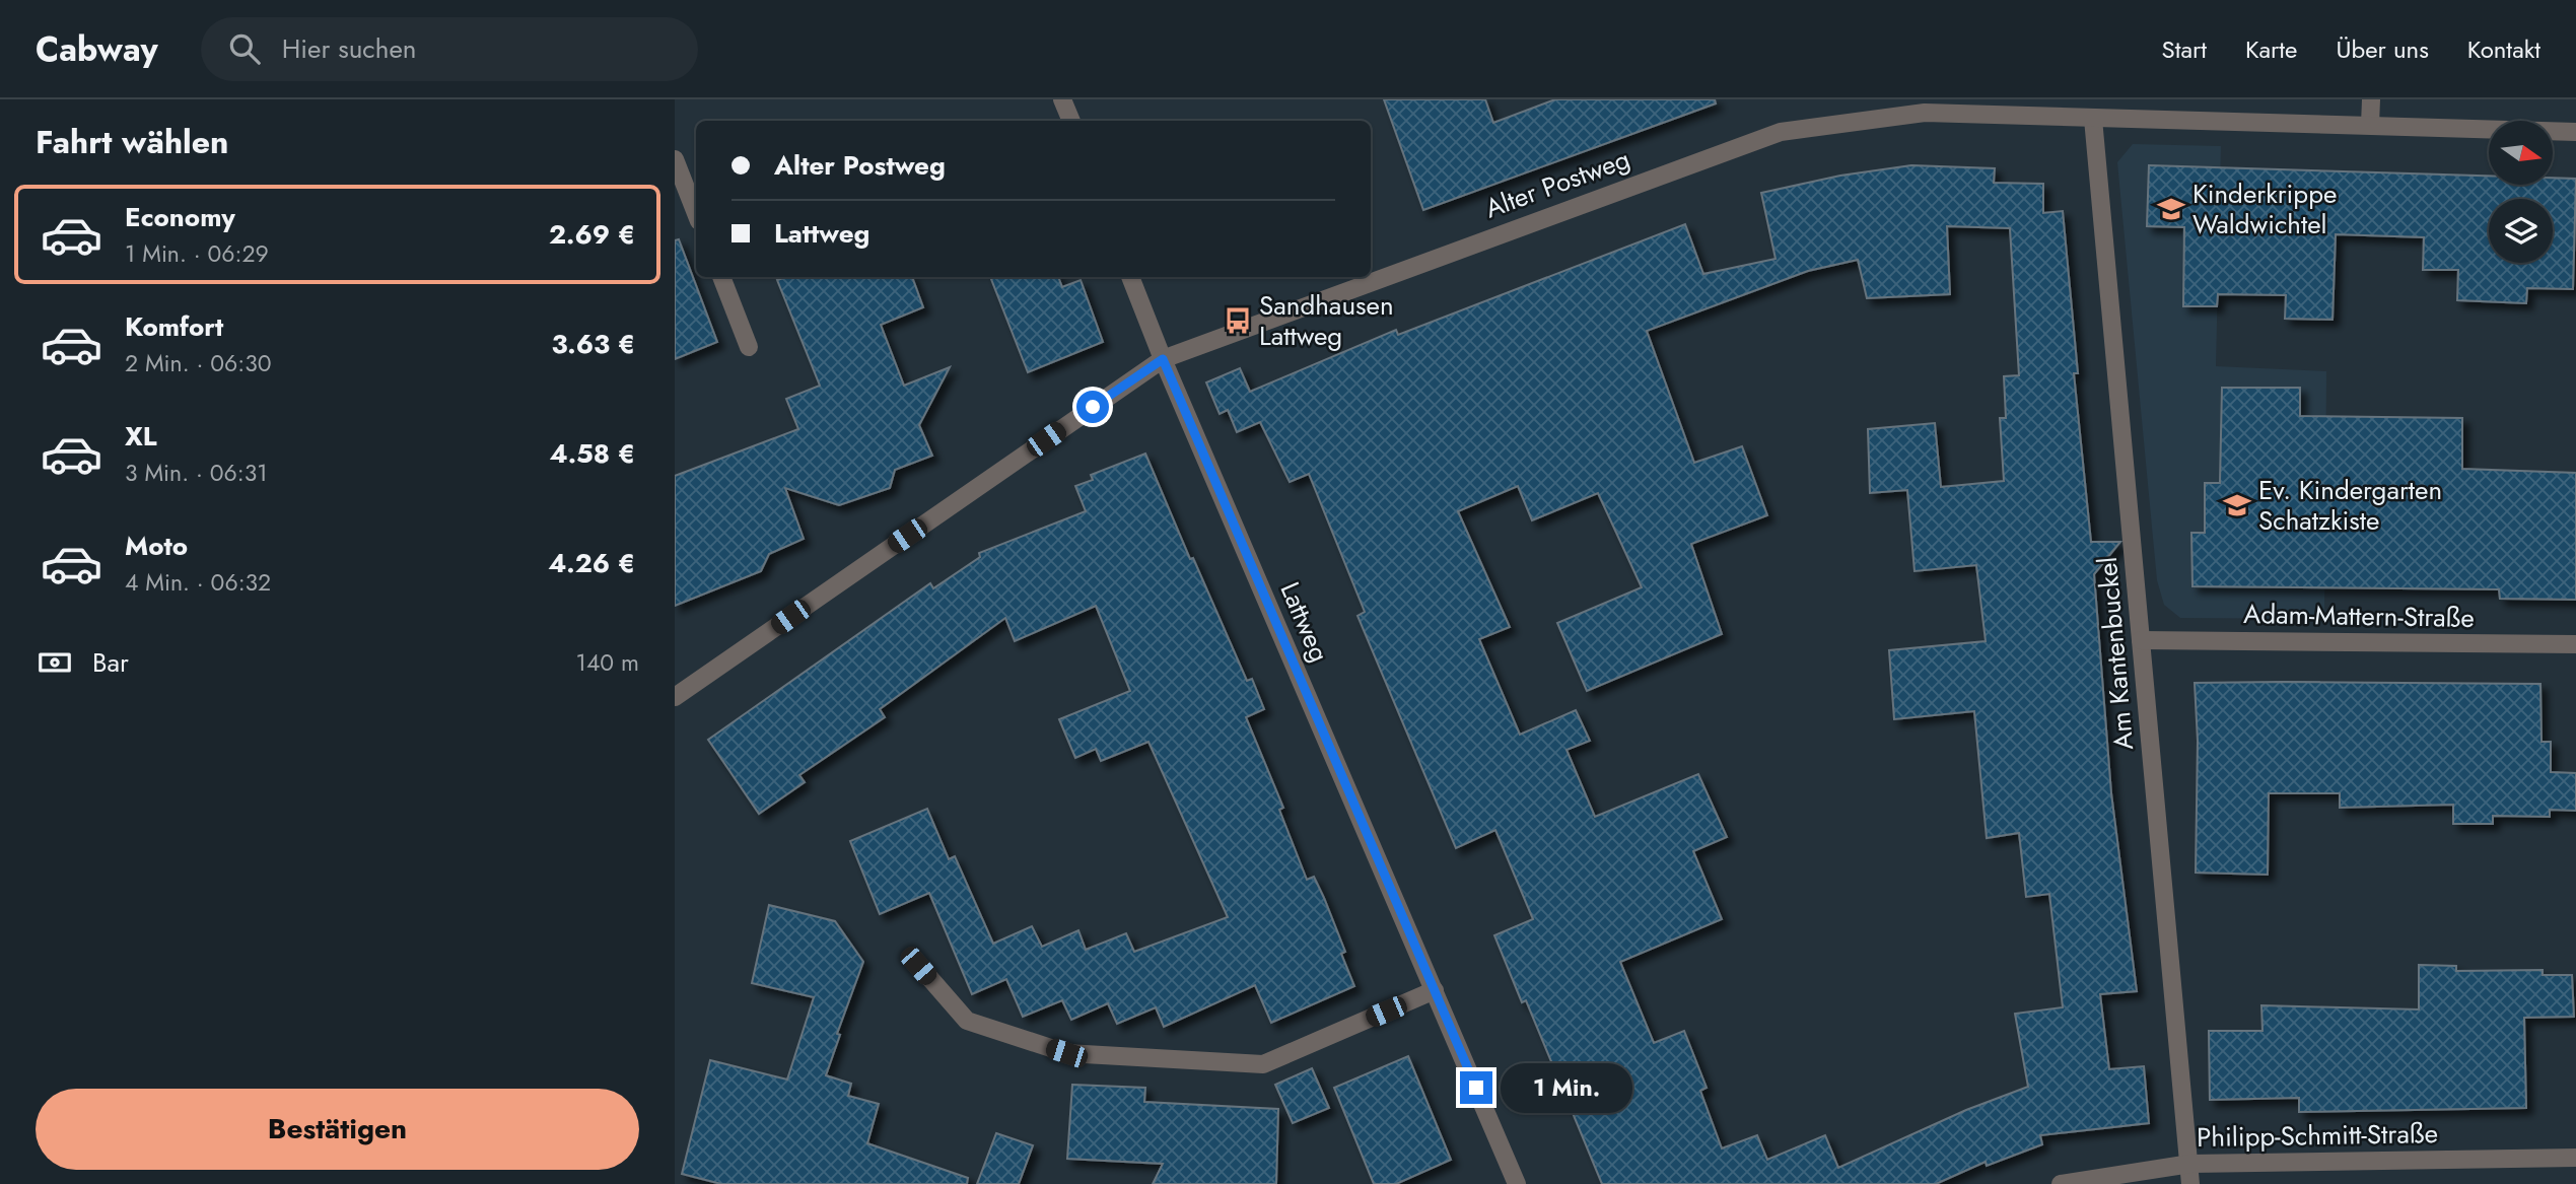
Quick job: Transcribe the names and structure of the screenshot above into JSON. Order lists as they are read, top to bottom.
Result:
{
  "streets": {
    "street": [
      "Alter Postweg",
      "Adam-Mattern-Straße",
      "Lattweg",
      "Am Kantenbuckel",
      "Philipp-Schmitt-Straße"
    ]
  },
  "crossings": [
    ["Alter Postweg", "Lattweg"],
    ["Alter Postweg", "Am Kantenbuckel"],
    ["Adam-Mattern-Straße", "Am Kantenbuckel"],
    ["Am Kantenbuckel", "Philipp-Schmitt-Straße"]
  ],
  "places": {
    "school or university": ["Kinderkrippe Waldwichtel", "Ev. Kindergarten Schatzkiste"],
    "bus stop": ["Sandhausen Lattweg"]
  },
  "north": "right",
  "page": {
    "header": "Cabway",
    "search": "Hier suchen",
    "nav": [
      "Start",
      "Karte",
      "Über uns",
      "Kontakt"
    ],
    "heading": "Fahrt wählen",
    "banner": ["Alter Postweg", "Lattweg"],
    "list": [
      {
        "name": "Economy",
        "note": "1 Min. · 06:29",
        "value": "2.69 €"
      },
      {
        "name": "Komfort",
        "note": "2 Min. · 06:30",
        "value": "3.63 €"
      },
      {
        "name": "XL",
        "note": "3 Min. · 06:31",
        "value": "4.58 €"
      },
      {
        "name": "Moto",
        "note": "4 Min. · 06:32",
        "value": "4.26 €"
      }
    ],
    "pay": ["Bar", "140 m"],
    "bubble": "1 Min.",
    "buttons": "Bestätigen"
  }
}
